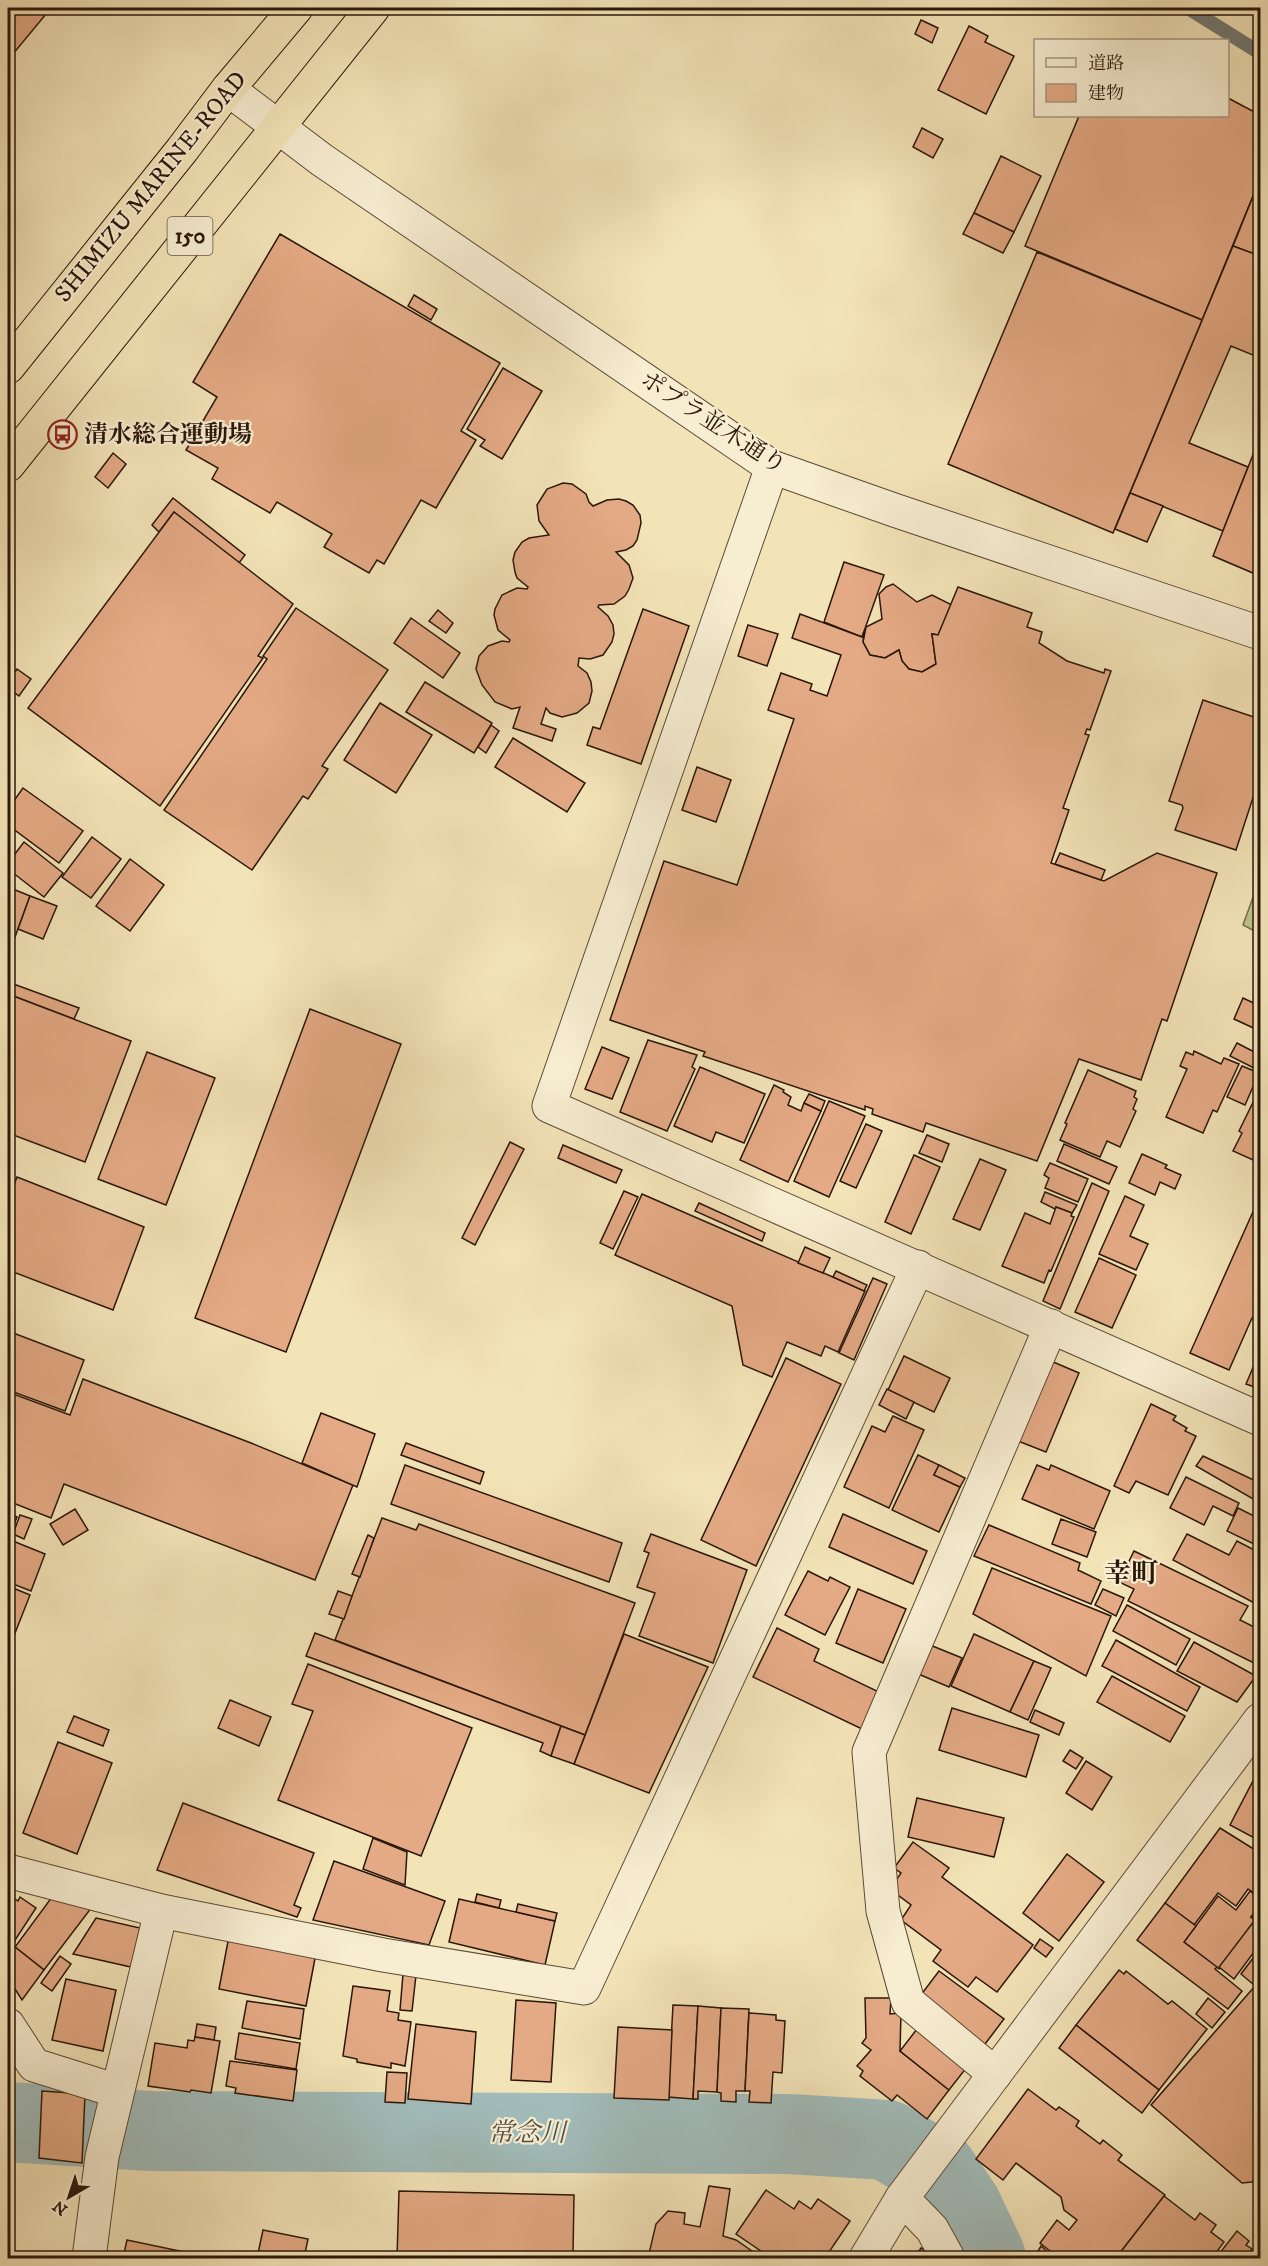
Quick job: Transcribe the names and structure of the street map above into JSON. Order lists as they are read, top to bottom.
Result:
{
  "streets": {
    "highway": ["SHIMIZU MARINE-ROAD", "150"],
    "street": ["ポプラ並木通り"]
  },
  "crossings": [
    ["SHIMIZU MARINE-ROAD", "ポプラ並木通り"],
    ["150", "ポプラ並木通り"]
  ],
  "districts": ["幸町"],
  "water": ["常念川"],
  "places": {
    "bus stop": ["清水総合運動場"]
  },
  "legend": ["道路", "建物"],
  "north": "bottom left"
}
